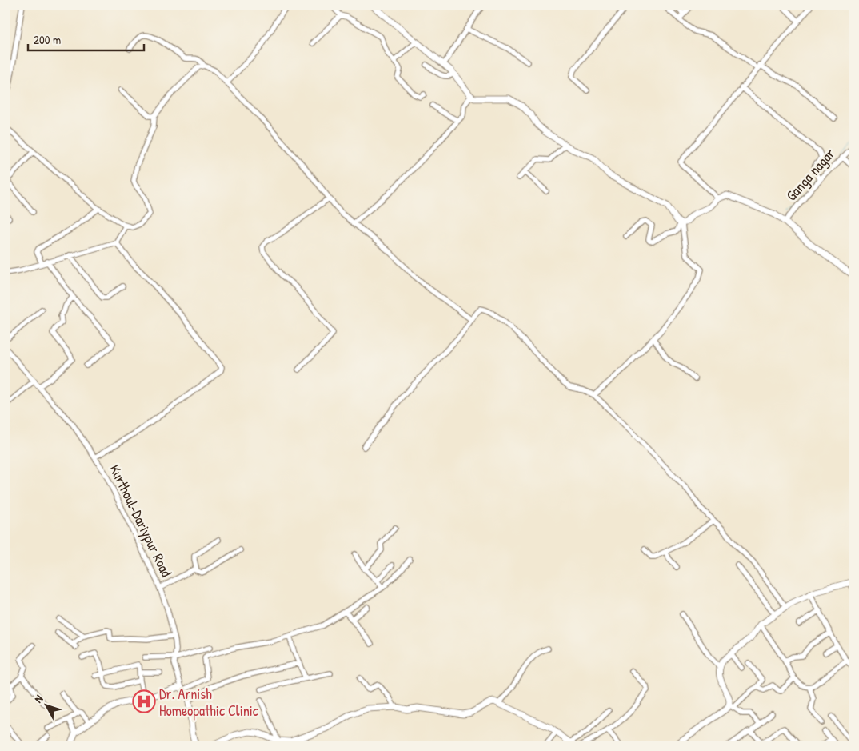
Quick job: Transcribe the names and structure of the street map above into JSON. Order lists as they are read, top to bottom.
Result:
{
  "streets": {
    "street": ["Ganga nagar", "Kurthoul-Dariypur Road"]
  },
  "places": {
    "hospital": ["Dr. Arnish Homeopathic Clinic"]
  },
  "scale_bar": "200 m",
  "north": "top left"
}
